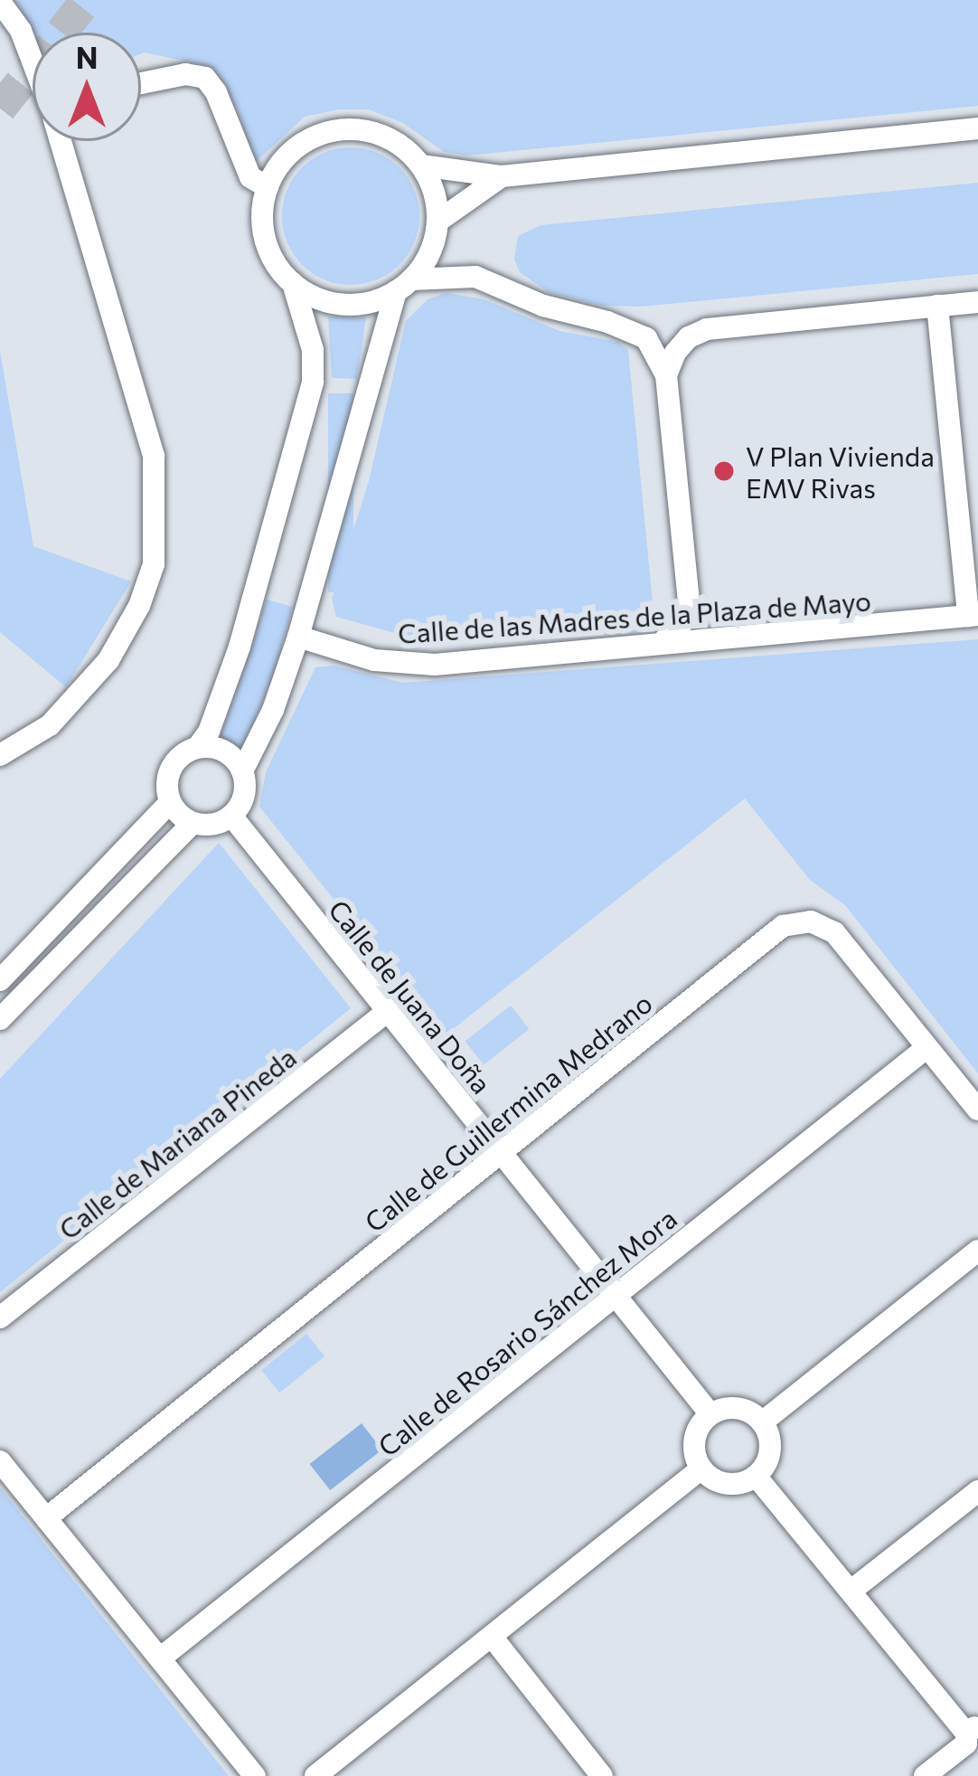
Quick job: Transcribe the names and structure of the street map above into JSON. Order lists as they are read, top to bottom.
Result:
{
  "streets": {
    "street": [
      "Calle de las Madres de la Plaza de Mayo",
      "Calle de Juana Doña",
      "Calle de Guillermina Medrano",
      "Calle de Mariana Pineda",
      "Calle de Rosario Sánchez Mora"
    ]
  },
  "crossings": [
    ["Calle de Juana Doña", "Calle de Guillermina Medrano"],
    ["Calle de Juana Doña", "Calle de Mariana Pineda"],
    ["Calle de Juana Doña", "Calle de Rosario Sánchez Mora"],
    ["Calle de Guillermina Medrano", "Calle de Rosario Sánchez Mora"]
  ],
  "places": ["V Plan Vivienda EMV Rivas"],
  "north": "top"
}
